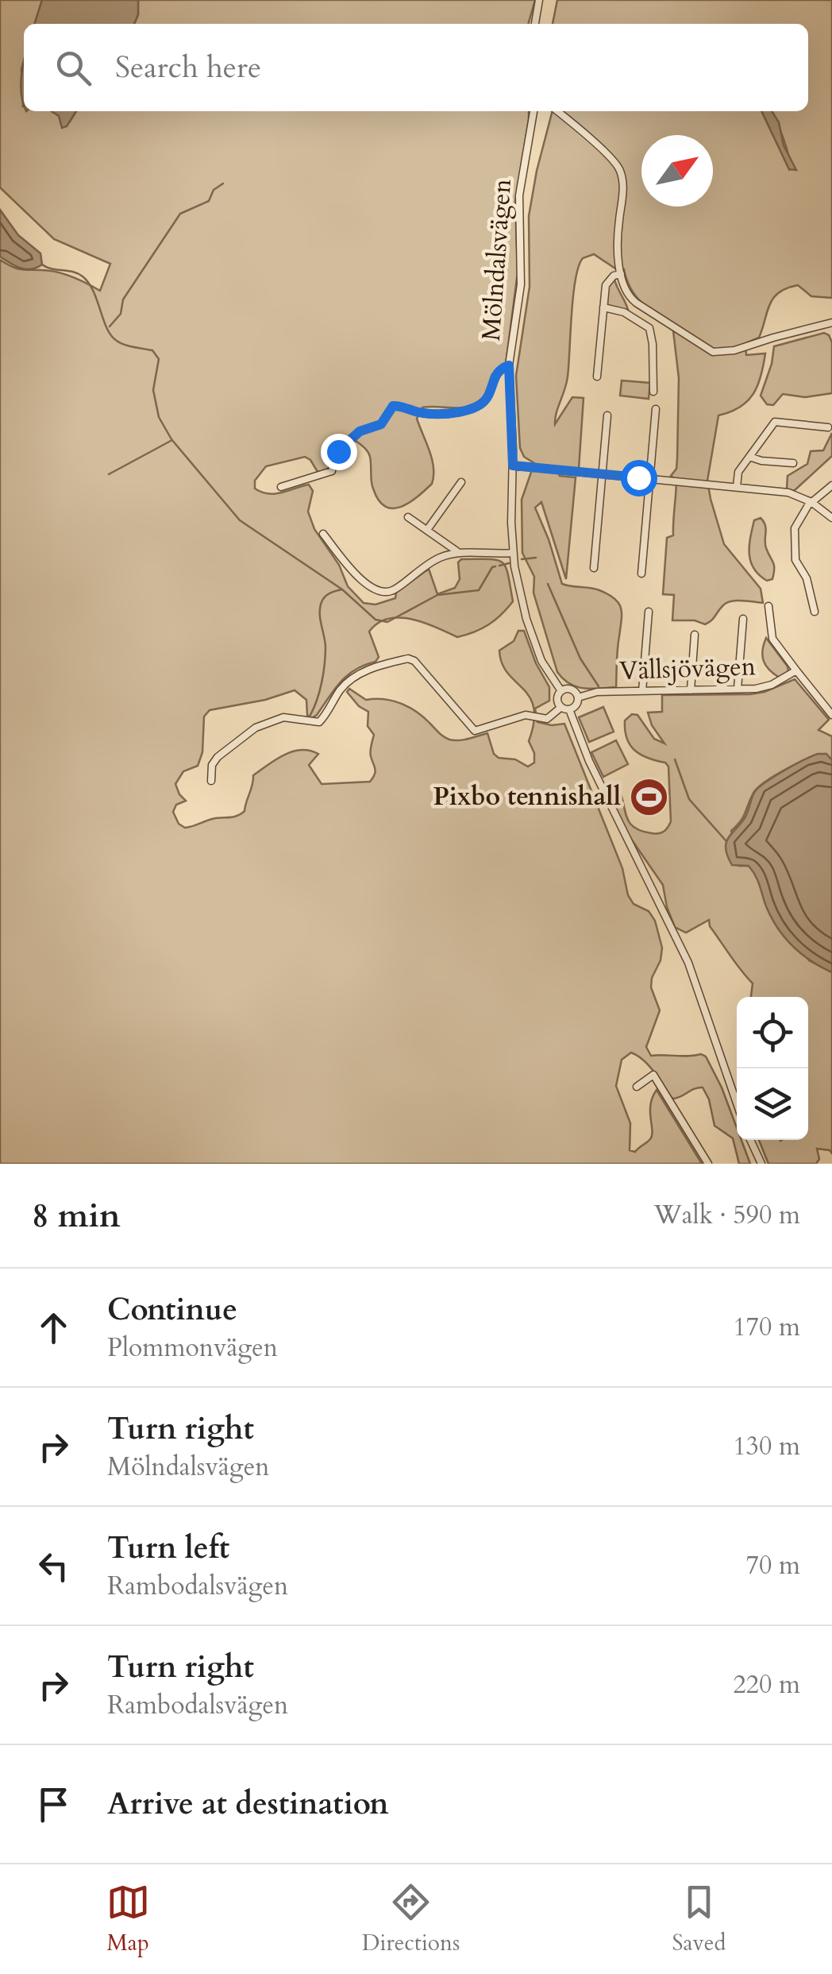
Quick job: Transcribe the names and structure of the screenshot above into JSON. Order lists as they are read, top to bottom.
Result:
{
  "streets": {
    "street": ["Mölndalsvägen", "Vällsjövägen"]
  },
  "crossings": [
    ["Mölndalsvägen", "Vällsjövägen"]
  ],
  "places": {
    "sports": ["Pixbo tennishall"]
  },
  "north": "top right",
  "page": {
    "search": "Search here",
    "heading": ["8 min", "Walk · 590 m"],
    "list": [
      ["Continue", "Plommonvägen", "170 m"],
      ["Turn right", "Mölndalsvägen", "130 m"],
      ["Turn left", "Rambodalsvägen", "70 m"],
      ["Turn right", "Rambodalsvägen", "220 m"],
      "Arrive at destination"
    ],
    "nav": ["Map", "Directions", "Saved"]
  }
}
